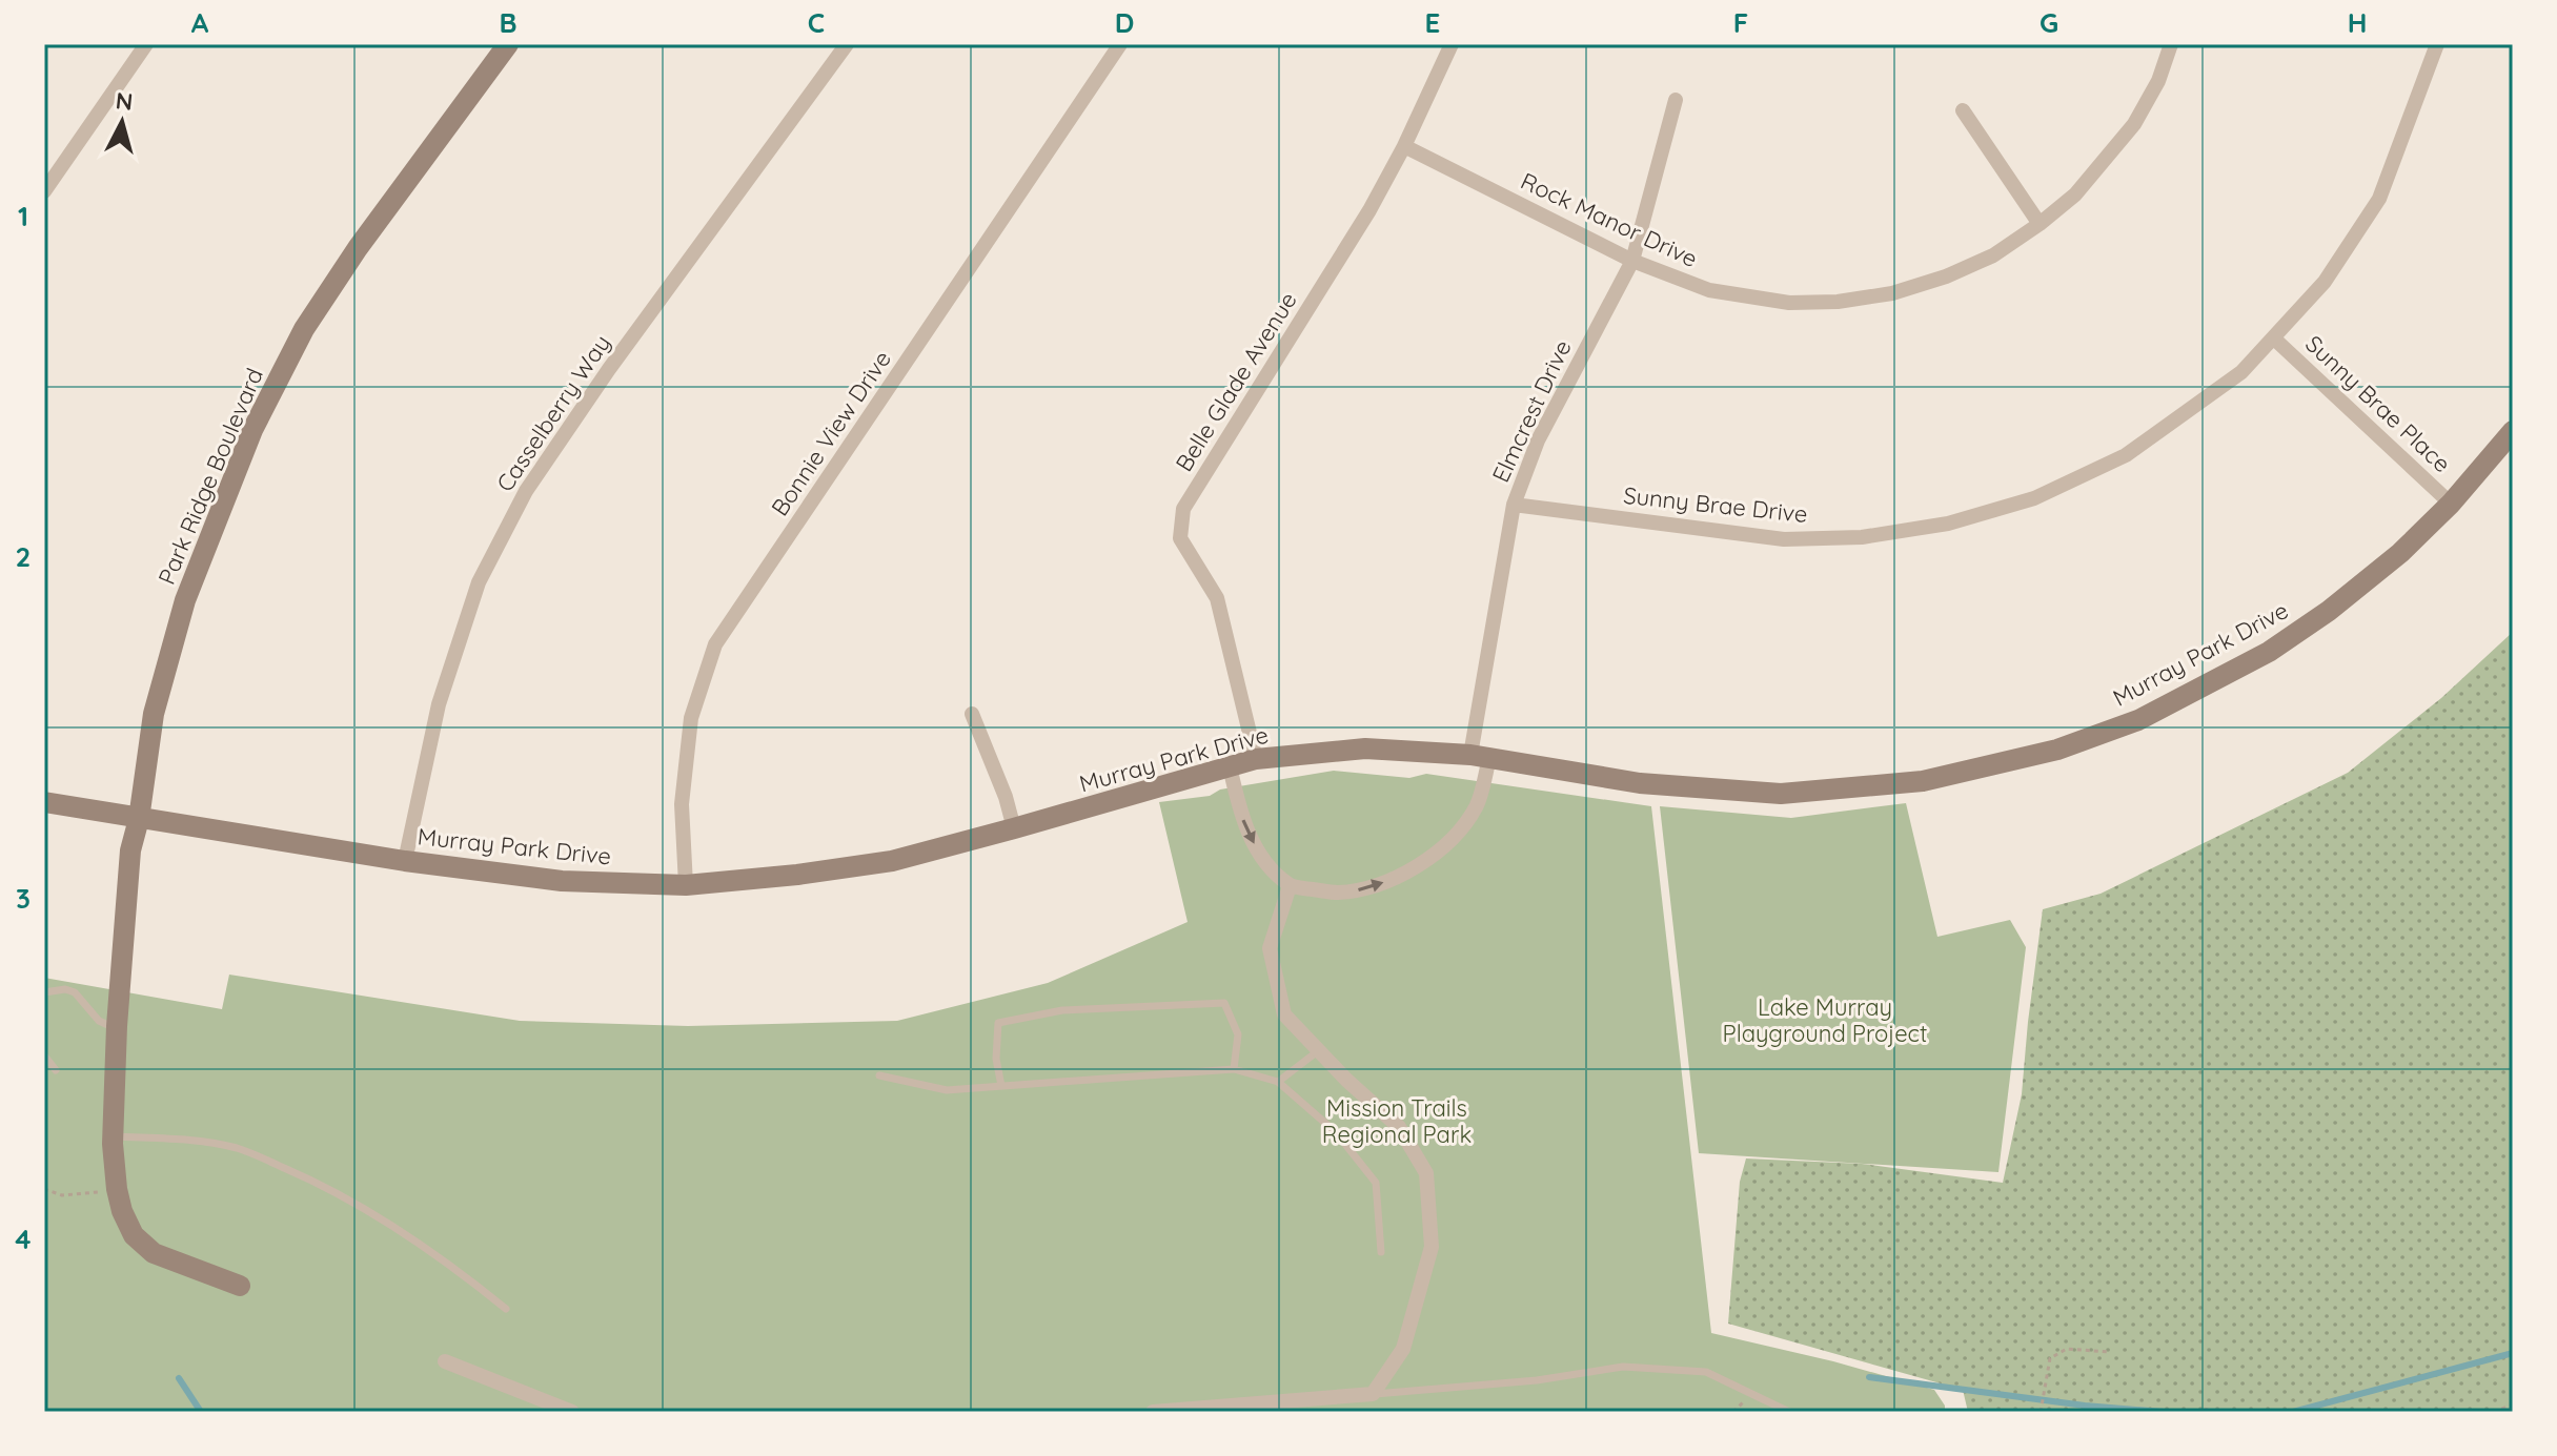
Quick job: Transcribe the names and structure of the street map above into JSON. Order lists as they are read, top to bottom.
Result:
{
  "streets": {
    "street": [
      "Rock Manor Drive",
      "Belle Glade Avenue",
      "Sunny Brae Place",
      "Elmcrest Drive",
      "Casselberry Way",
      "Bonnie View Drive",
      "Park Ridge Boulevard",
      "Sunny Brae Drive",
      "Murray Park Drive"
    ]
  },
  "crossings": [
    ["Rock Manor Drive", "Belle Glade Avenue"],
    ["Rock Manor Drive", "Elmcrest Drive"],
    ["Belle Glade Avenue", "Murray Park Drive"],
    ["Sunny Brae Place", "Sunny Brae Drive"],
    ["Sunny Brae Place", "Murray Park Drive"],
    ["Elmcrest Drive", "Sunny Brae Drive"],
    ["Elmcrest Drive", "Murray Park Drive"],
    ["Casselberry Way", "Murray Park Drive"],
    ["Bonnie View Drive", "Murray Park Drive"],
    ["Park Ridge Boulevard", "Murray Park Drive"]
  ],
  "parks": ["Lake Murray Playground Project", "Mission Trails Regional Park"],
  "north": "top",
  "grid": {
    "columns": [
      "A",
      "B",
      "C",
      "D",
      "E",
      "F",
      "G",
      "H"
    ],
    "rows": [
      "1",
      "2",
      "3",
      "4"
    ]
  }
}
